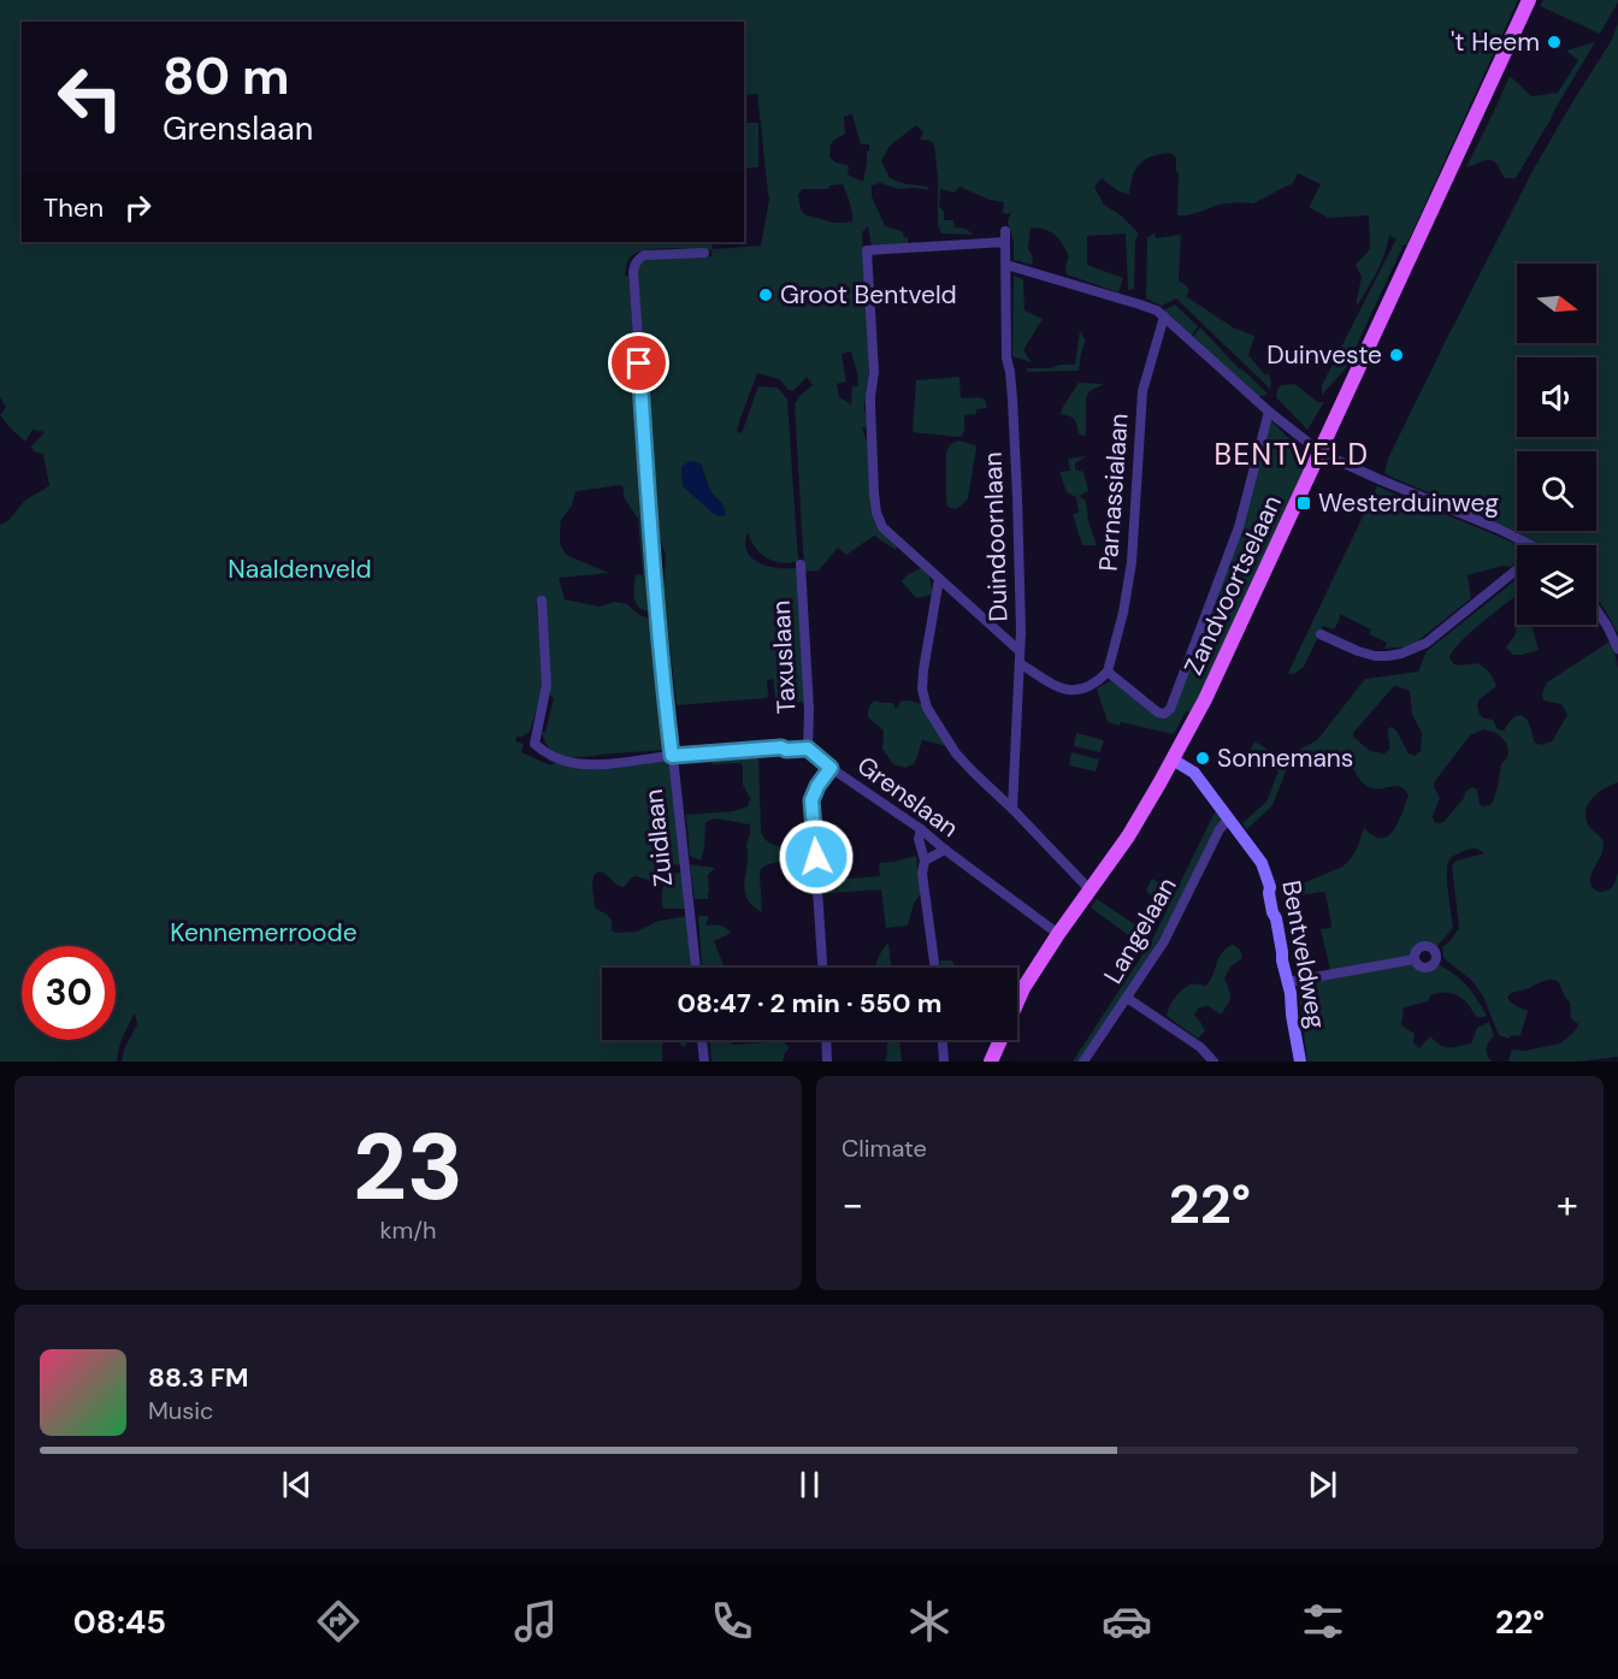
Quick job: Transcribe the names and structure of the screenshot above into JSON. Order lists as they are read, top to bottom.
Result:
{
  "streets": {
    "main road": ["Zandvoortselaan"],
    "street": [
      "Parnassialaan",
      "Duindoornlaan",
      "Taxuslaan",
      "Grenslaan",
      "Zuidlaan",
      "Langelaan",
      "Bentveldweg"
    ]
  },
  "crossings": [
    ["Parnassialaan", "Zandvoortselaan"],
    ["Zandvoortselaan", "Grenslaan"],
    ["Zandvoortselaan", "Bentveldweg"],
    ["Taxuslaan", "Grenslaan"],
    ["Langelaan", "Bentveldweg"]
  ],
  "districts": ["BENTVELD"],
  "parks": ["Naaldenveld", "Kennemerroode"],
  "places": {
    "other": [
      "'t Heem",
      "Groot Bentveld",
      "Duinveste",
      "Sonnemans"
    ],
    "transit": ["Westerduinweg"]
  },
  "north": "right",
  "page": {
    "turn": ["80 m", "Grenslaan"],
    "then": "Then",
    "limit": "30",
    "trip": "08:47 · 2 min · 550 m",
    "tile": [
      ["23", "km/h"],
      "Climate"
    ],
    "heat": ["−", "22°", "+"],
    "song": ["88.3 FM", "Music"],
    "tabs": ["08:45", "22°"]
  }
}
